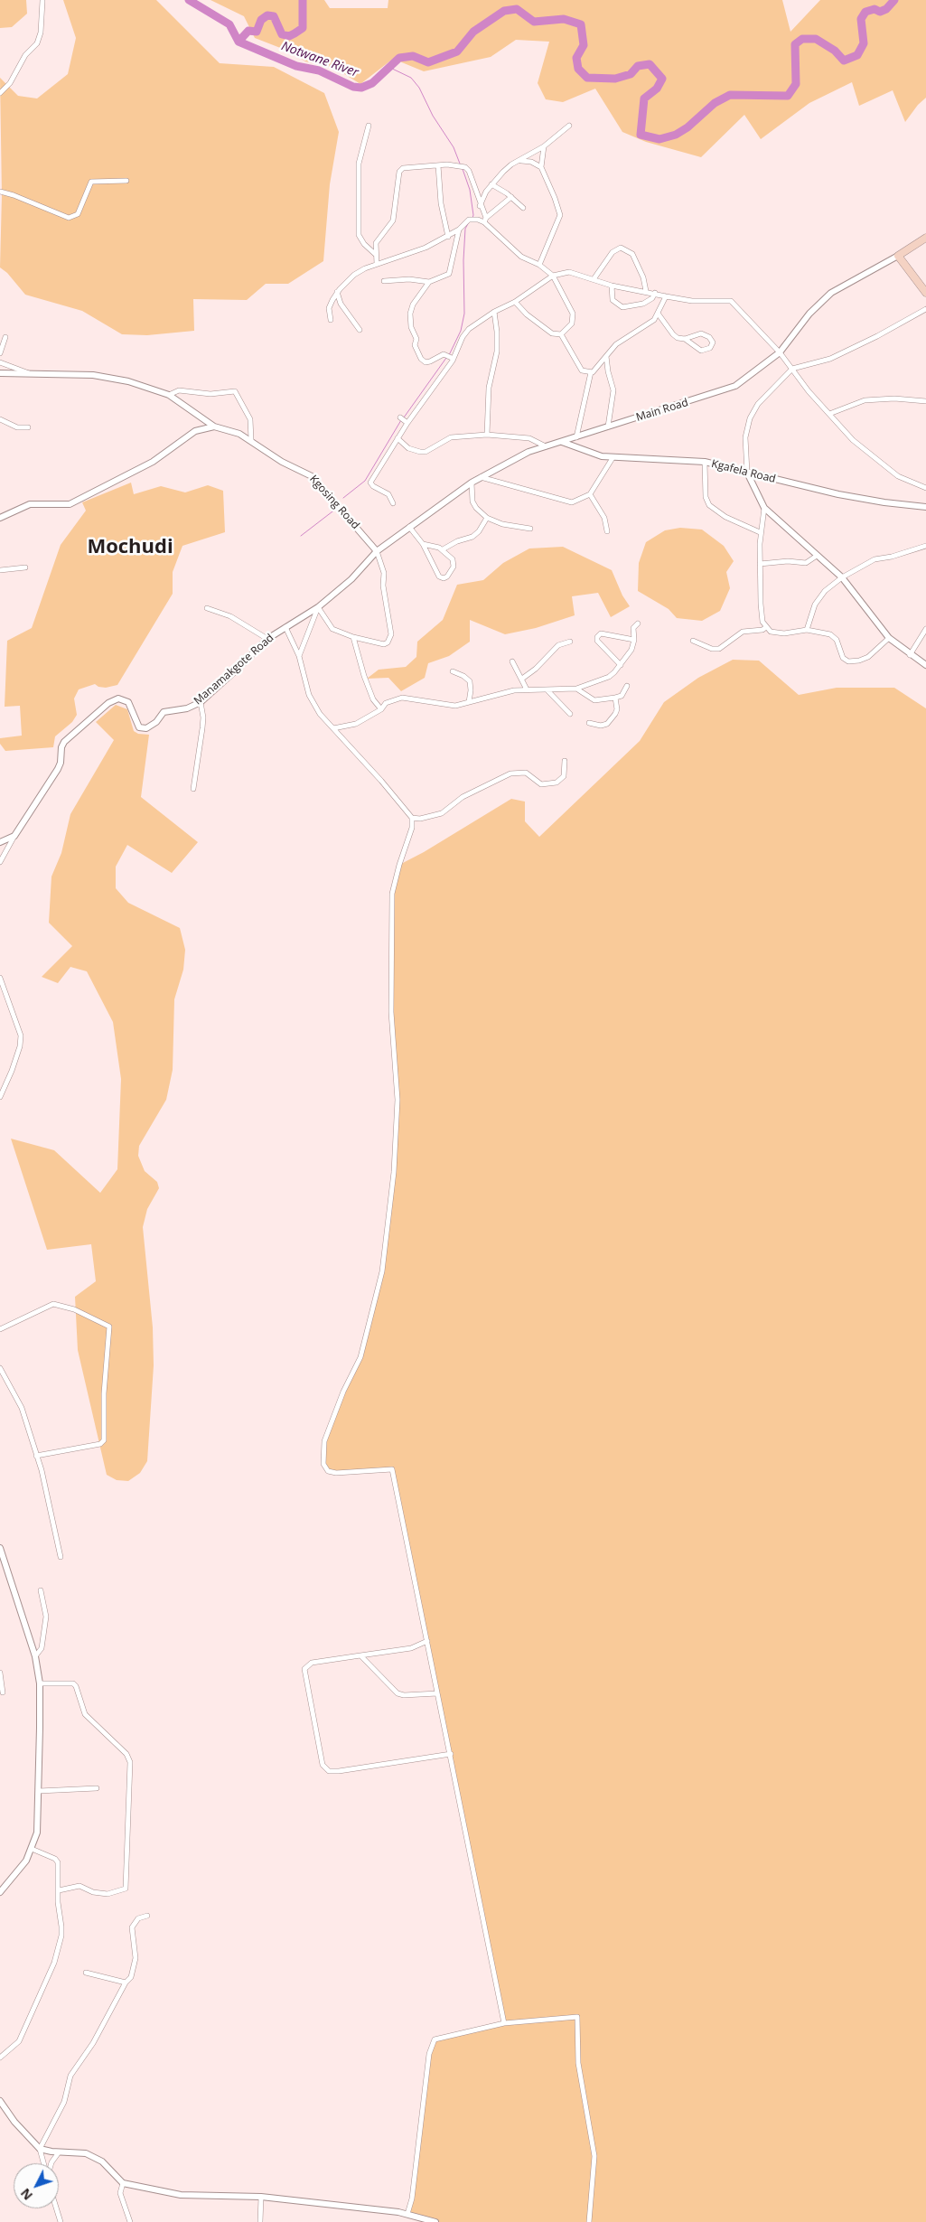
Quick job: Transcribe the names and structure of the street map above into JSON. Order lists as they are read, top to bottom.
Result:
{
  "streets": {
    "main road": ["Main Road"],
    "street": ["Kgafela Road", "Kgosing Road", "Manamakgote Road"]
  },
  "crossings": [
    ["Main Road", "Kgafela Road"],
    ["Main Road", "Kgosing Road"],
    ["Main Road", "Manamakgote Road"],
    ["Kgosing Road", "Manamakgote Road"]
  ],
  "districts": ["Mochudi"],
  "water": ["Notwane River"],
  "north": "bottom left"
}
